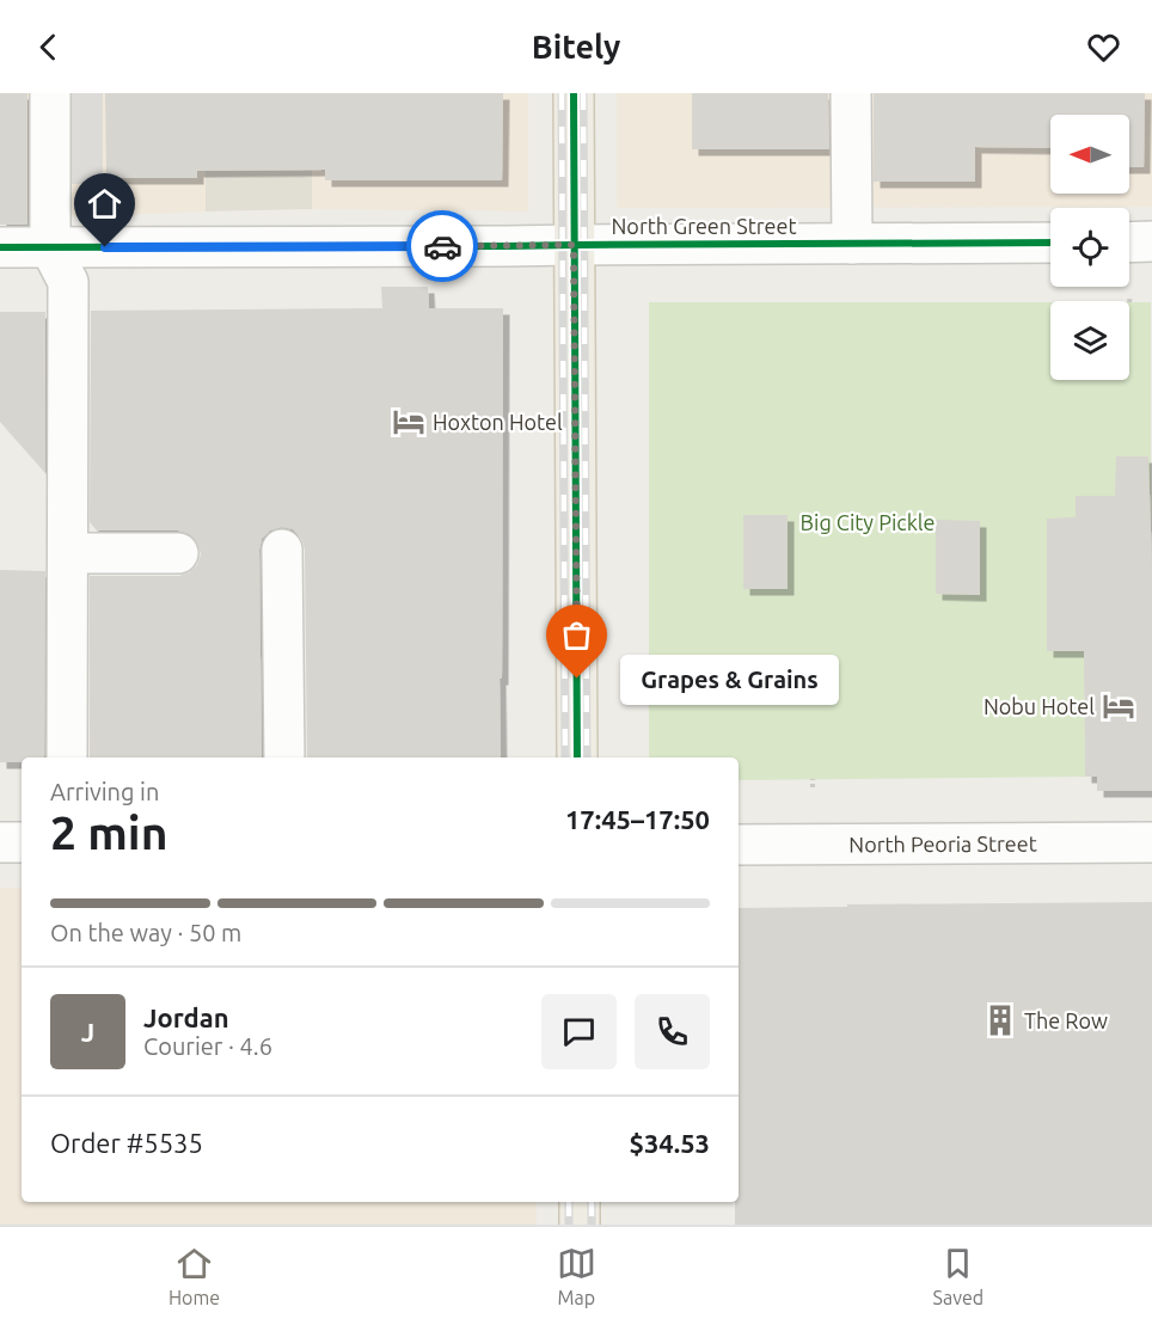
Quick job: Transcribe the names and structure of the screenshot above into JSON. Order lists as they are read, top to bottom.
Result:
{
  "streets": {
    "street": ["North Green Street", "North Peoria Street"]
  },
  "parks": ["Big City Pickle"],
  "places": {
    "hotel": ["Hoxton Hotel", "Nobu Hotel"],
    "other": ["Grapes & Grains"],
    "building": ["The Row"]
  },
  "north": "left",
  "page": {
    "header": "Bitely",
    "bubble": "Grapes & Grains",
    "heading": ["2 min", "Arriving in", "17:45–17:50"],
    "panel": [
      "Jordan",
      "Courier · 4.6",
      "Order #5535",
      "$34.53"
    ],
    "bar": "On the way · 50 m",
    "round": "J",
    "tabs": ["Home", "Map", "Saved"]
  }
}
